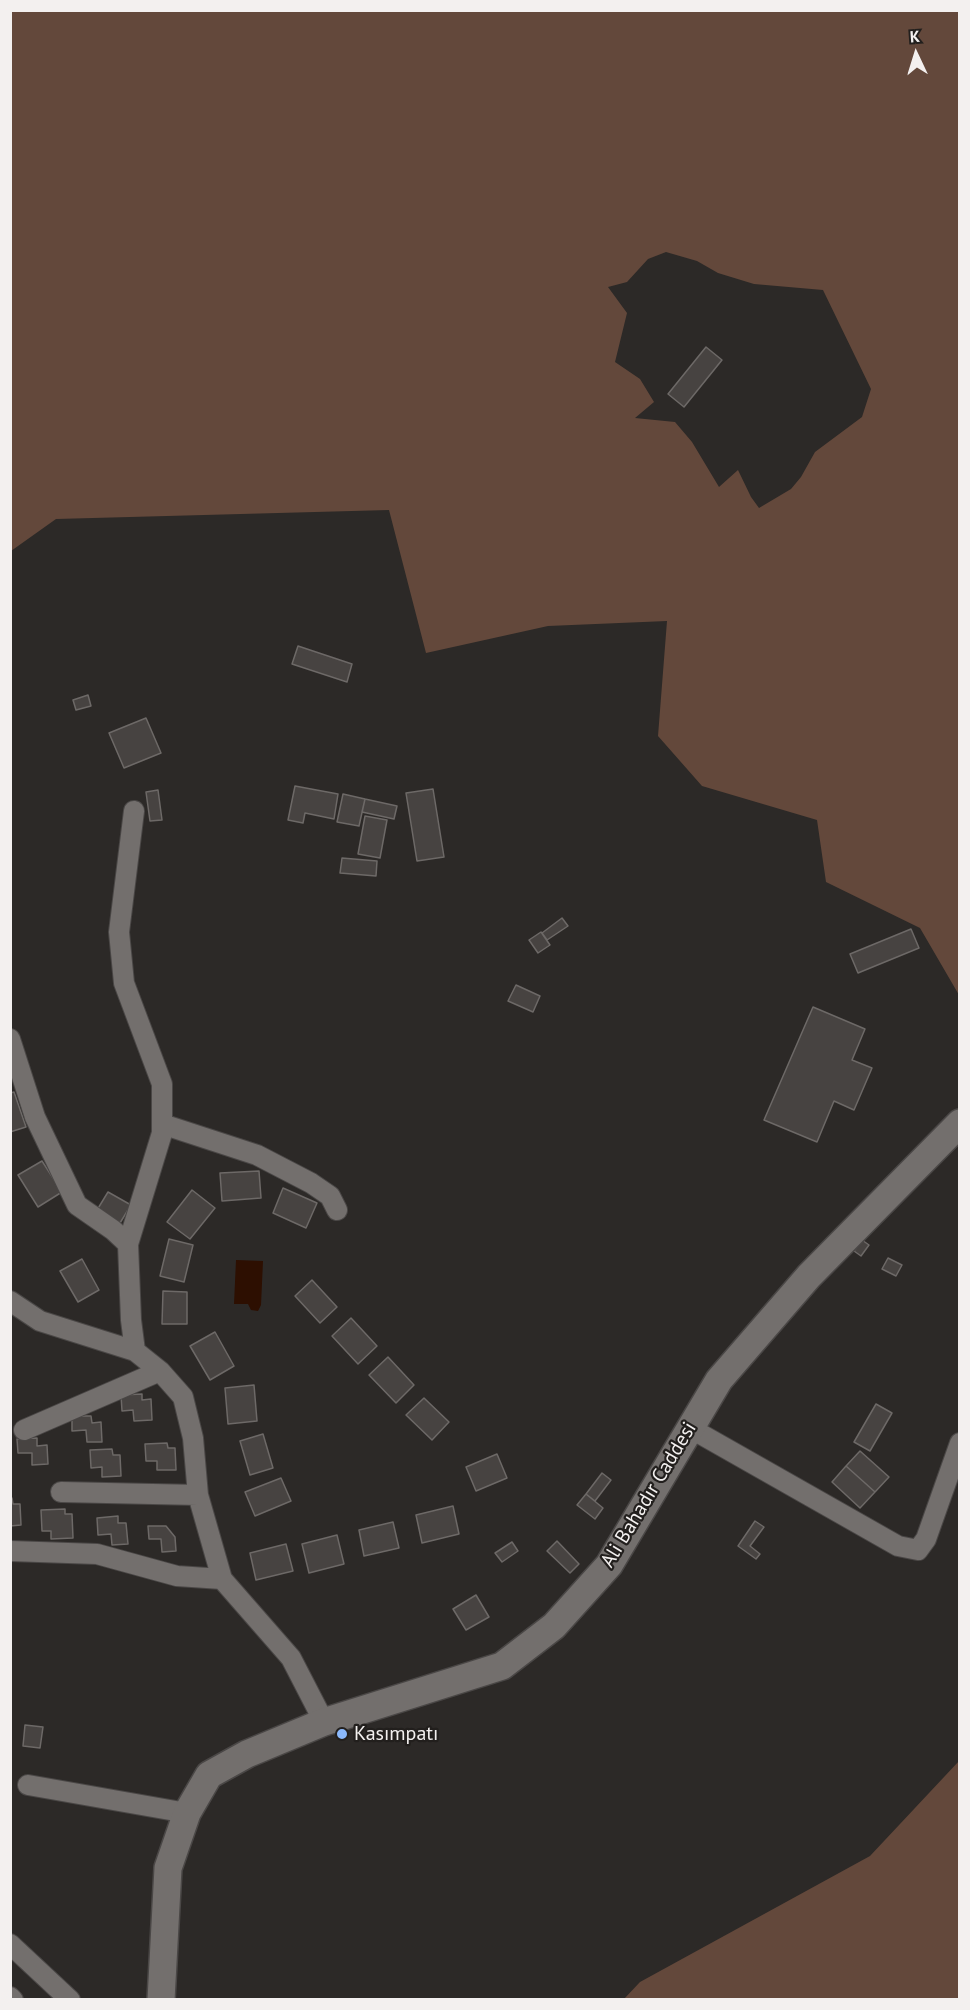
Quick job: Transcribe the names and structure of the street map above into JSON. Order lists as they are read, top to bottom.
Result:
{
  "streets": {
    "main road": ["Ali Bahadır Caddesi"]
  },
  "places": ["Kasımpatı"],
  "north": "top"
}
